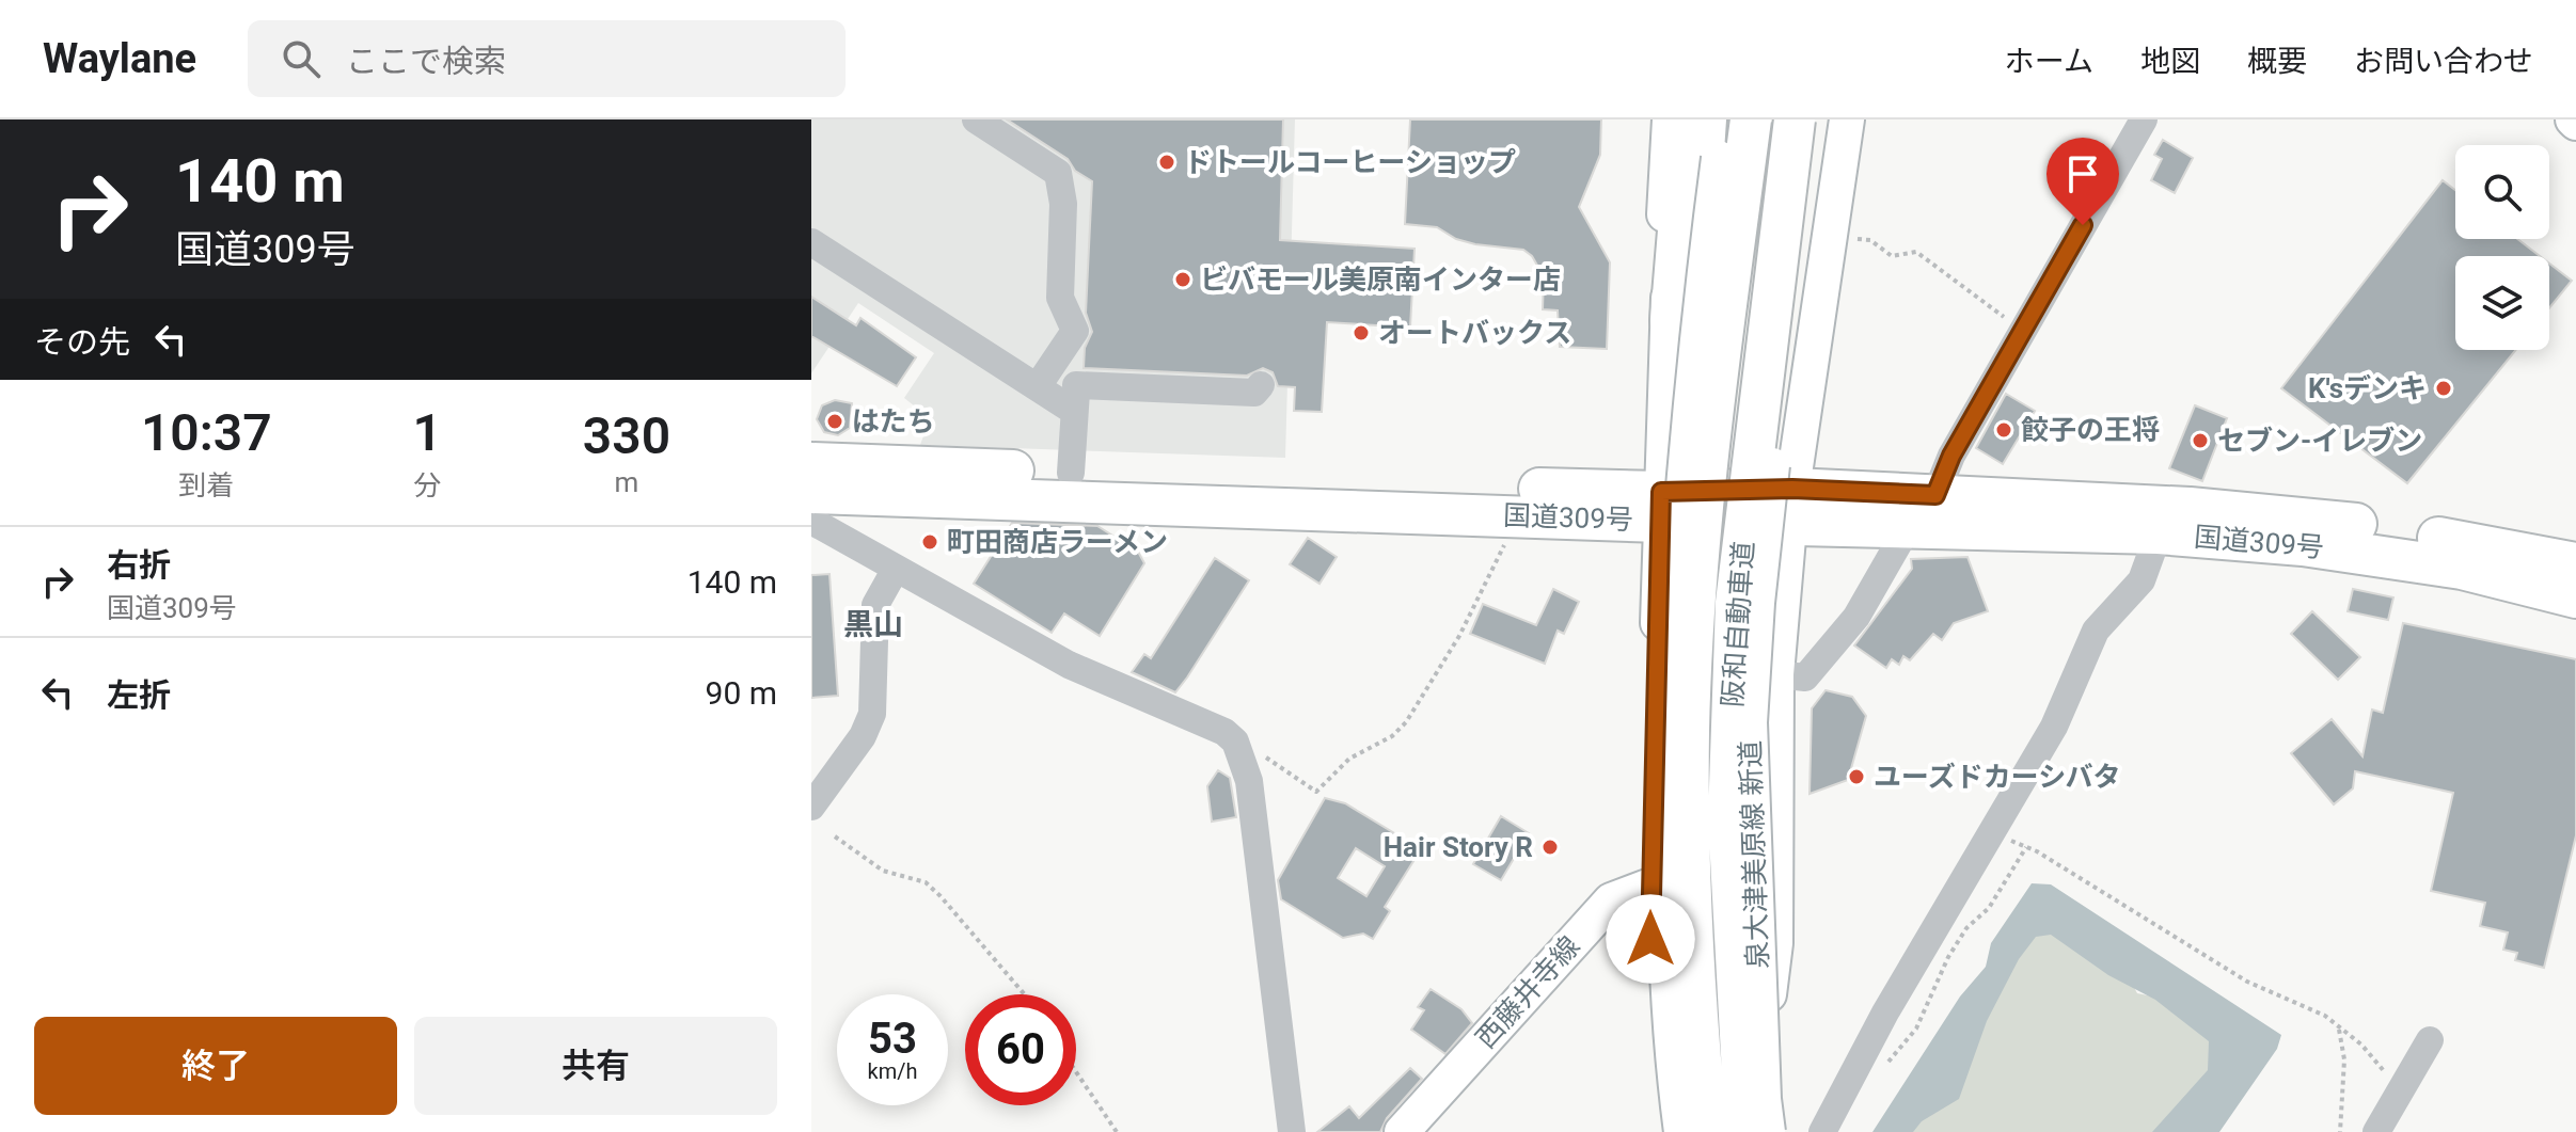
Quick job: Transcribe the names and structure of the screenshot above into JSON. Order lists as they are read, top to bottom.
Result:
{
  "streets": {
    "highway": ["国道309号", "阪和自動車道"],
    "main road": ["泉大津美原線 新道", "西藤井寺線"]
  },
  "crossings": [
    ["阪和自動車道", "泉大津美原線 新道"]
  ],
  "districts": ["黒山"],
  "places": [
    "ドトールコーヒーショップ",
    "ビバモール美原南インター店",
    "オートバックス",
    "K'sデンキ",
    "はたち",
    "餃子の王将",
    "セブン-イレブン",
    "町田商店ラーメン",
    "ユーズドカーシバタ",
    "Hair Story R"
  ],
  "page": {
    "header": "Waylane",
    "search": "ここで検索",
    "nav": [
      "ホーム",
      "地図",
      "概要",
      "お問い合わせ"
    ],
    "turn": ["140 m", "国道309号"],
    "then": "その先",
    "eta": [
      "10:37",
      "到着",
      "1",
      "分",
      "330",
      "m"
    ],
    "list": [
      {
        "name": "右折",
        "note": "国道309号",
        "value": "140 m"
      },
      {
        "name": "左折",
        "value": "90 m"
      }
    ],
    "speed": "53 km/h",
    "limit": "60",
    "buttons": ["終了", "共有"]
  }
}
